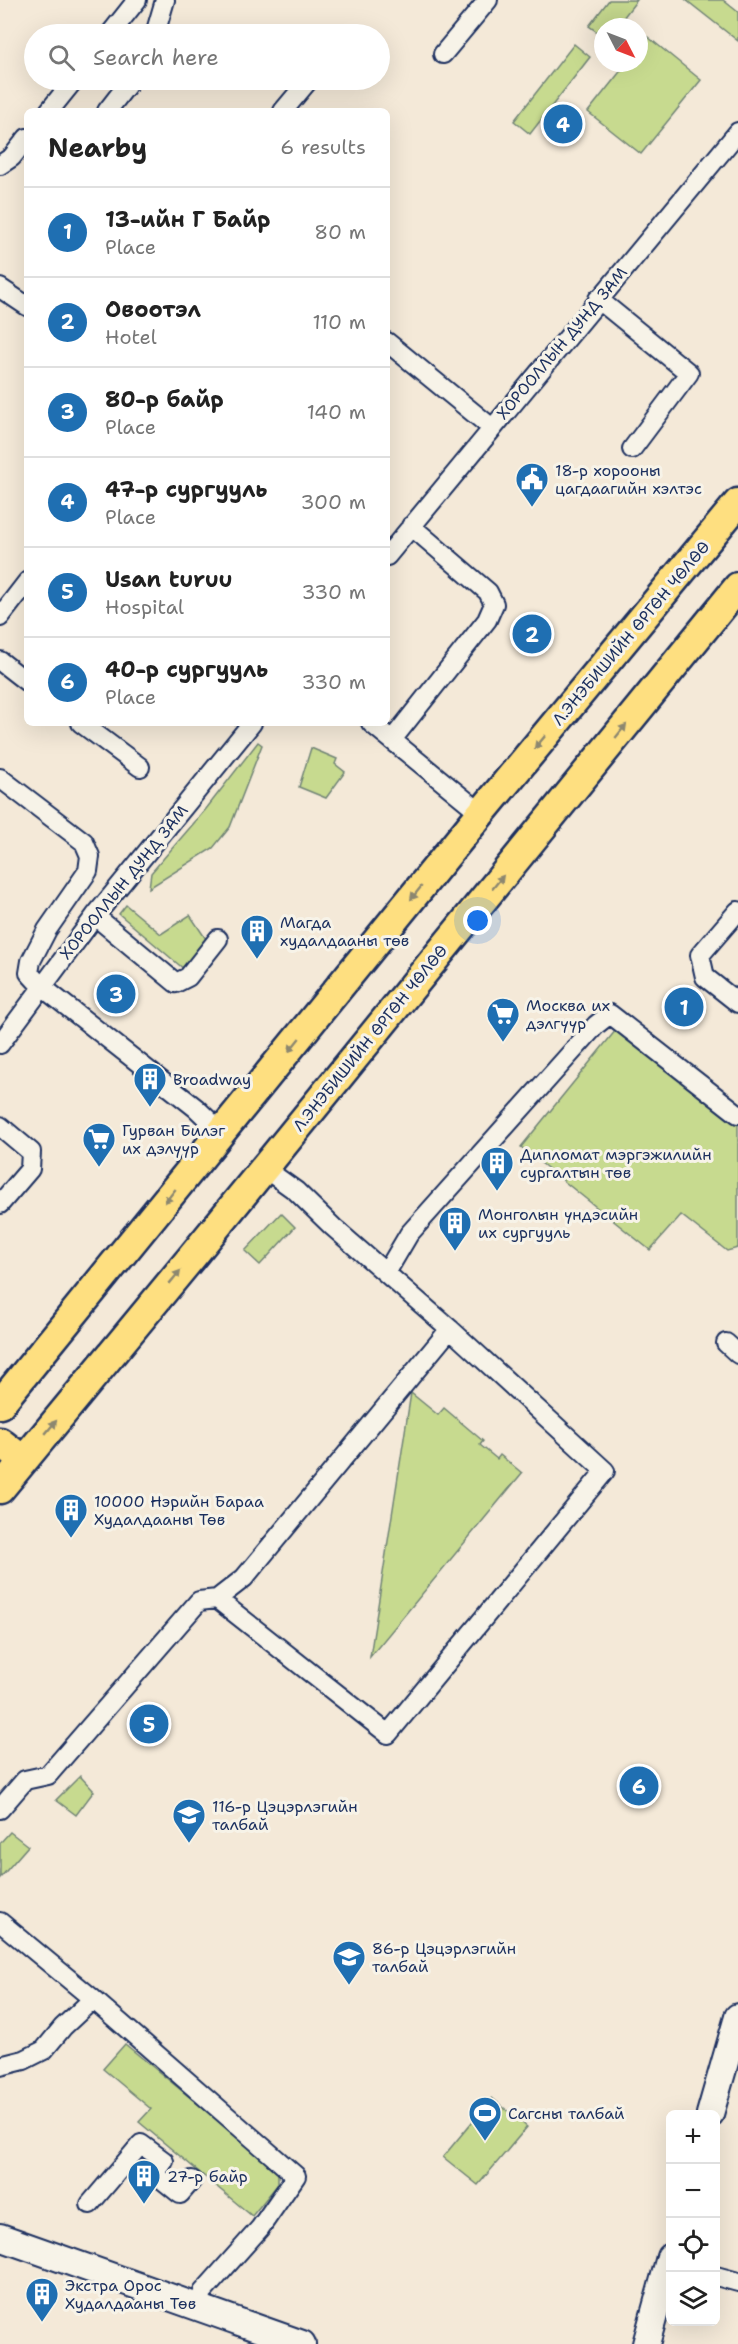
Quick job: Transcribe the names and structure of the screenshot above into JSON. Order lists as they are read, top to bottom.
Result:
{
  "streets": {
    "main road": ["Л.ЭНЭБИШИЙН ӨРГӨН ЧӨЛӨӨ"],
    "street": ["ХОРООЛЛЫН ДУНД ЗАМ"]
  },
  "places": {
    "public building": ["18-р хорооны цагдаагийн хэлтэс"],
    "building": [
      "Магда худалдааны төв",
      "Broadway",
      "Дипломат мэргэжилийн сургалтын төв",
      "Монголын үндэсийн их сургууль",
      "10000 Нэрийн Бараа Худалдааны Төв",
      "27-р байр",
      "Экстра Орос Худалдааны Төв"
    ],
    "supermarket": ["Москва их дэлгүүр", "Гурван Билэг их дэлүүр"],
    "school or university": ["116-р Цэцэрлэгийн талбай", "86-р Цэцэрлэгийн талбай"],
    "sports": ["Сагсны талбай"]
  },
  "north": "bottom right",
  "page": {
    "search": "Search here",
    "pins": [
      "4",
      "2",
      "3",
      "1",
      "5",
      "6"
    ],
    "heading": ["Nearby", "6 results"],
    "list": [
      {
        "mark": "1",
        "name": "13-ийн Г Байр",
        "note": "Place",
        "value": "80 m"
      },
      {
        "mark": "2",
        "name": "Овоотэл",
        "note": "Hotel",
        "value": "110 m"
      },
      {
        "mark": "3",
        "name": "80-р байр",
        "note": "Place",
        "value": "140 m"
      },
      {
        "mark": "4",
        "name": "47-р сургууль",
        "note": "Place",
        "value": "300 m"
      },
      {
        "mark": "5",
        "name": "Usan turuu",
        "note": "Hospital",
        "value": "330 m"
      },
      {
        "mark": "6",
        "name": "40-р сургууль",
        "note": "Place",
        "value": "330 m"
      }
    ],
    "map_buttons": ["+", "−"]
  }
}
